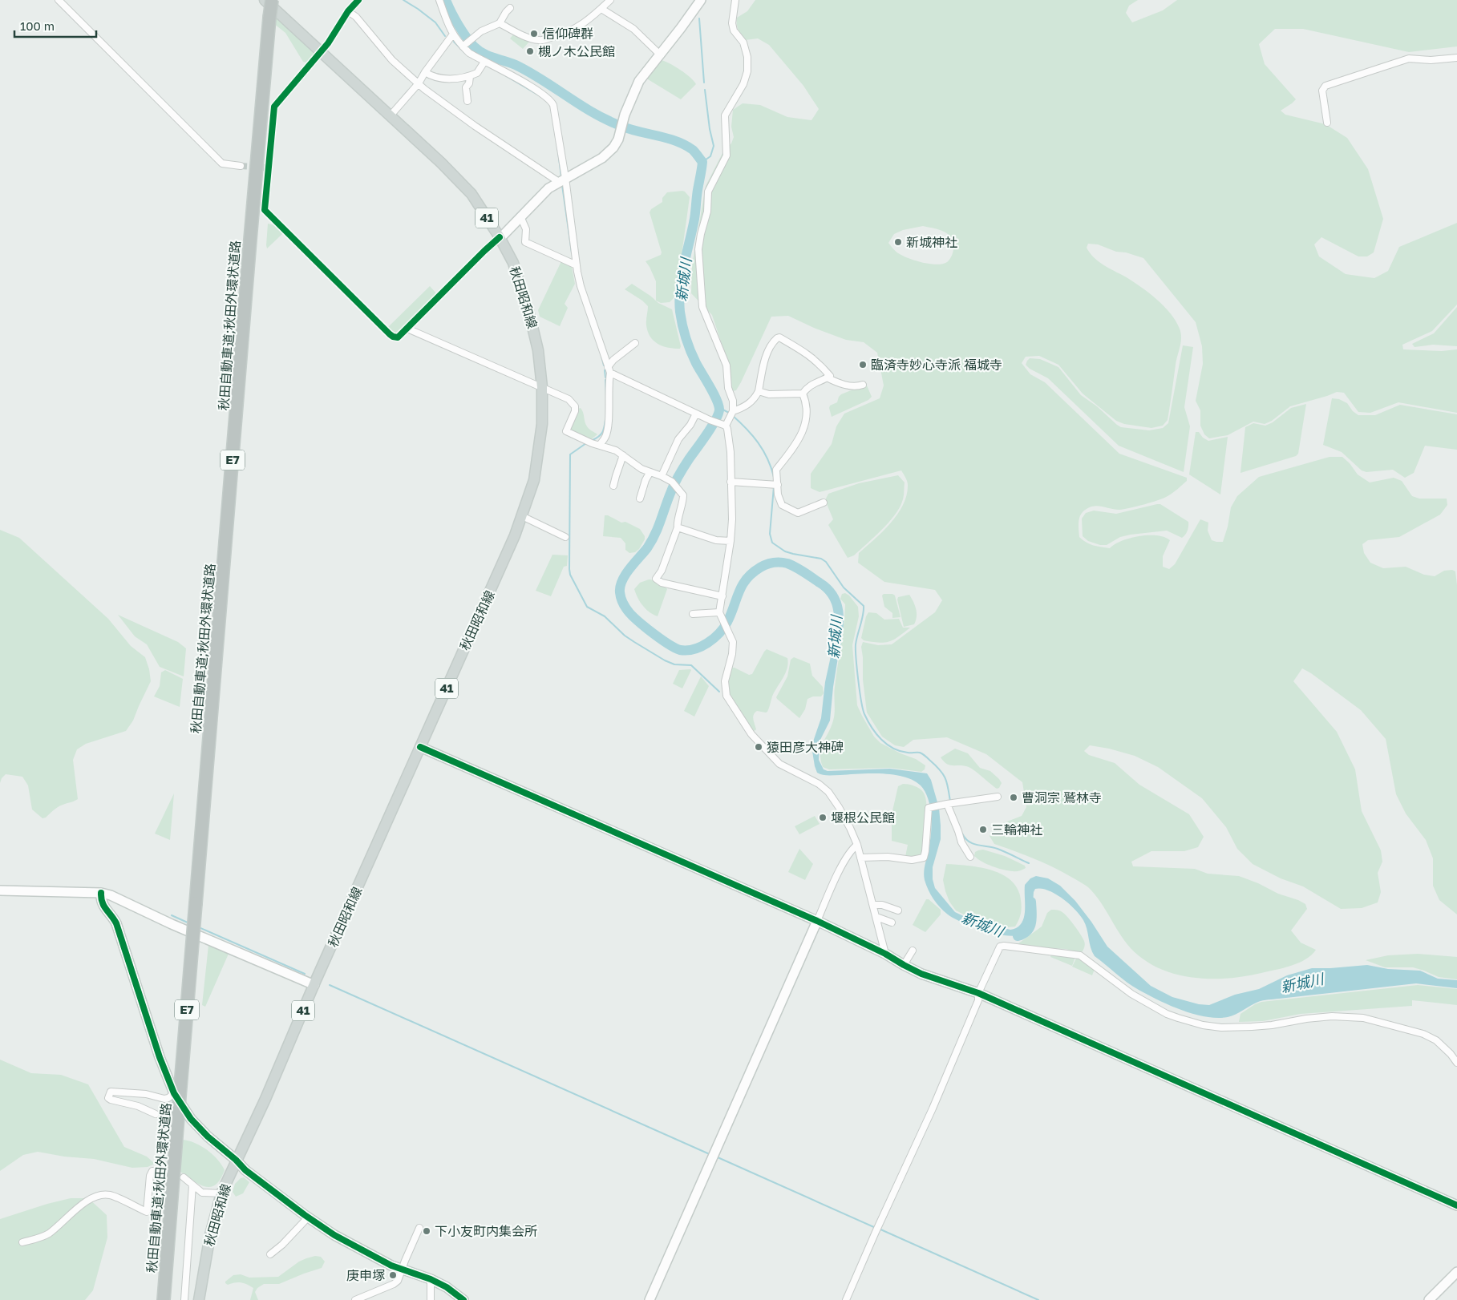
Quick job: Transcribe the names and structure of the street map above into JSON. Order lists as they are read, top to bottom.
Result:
{
  "streets": {
    "highway": ["秋田自動車道;秋田外環状道路", "E7"],
    "main road": ["41", "秋田昭和線"]
  },
  "water": ["新城川"],
  "places": [
    "信仰碑群",
    "槻ノ木公民館",
    "新城神社",
    "臨済寺妙心寺派 福城寺",
    "猿田彦大神碑",
    "曹洞宗 鷲林寺",
    "堰根公民館",
    "三輪神社",
    "下小友町内集会所",
    "庚申塚"
  ],
  "scale_bar": "100 m"
}
